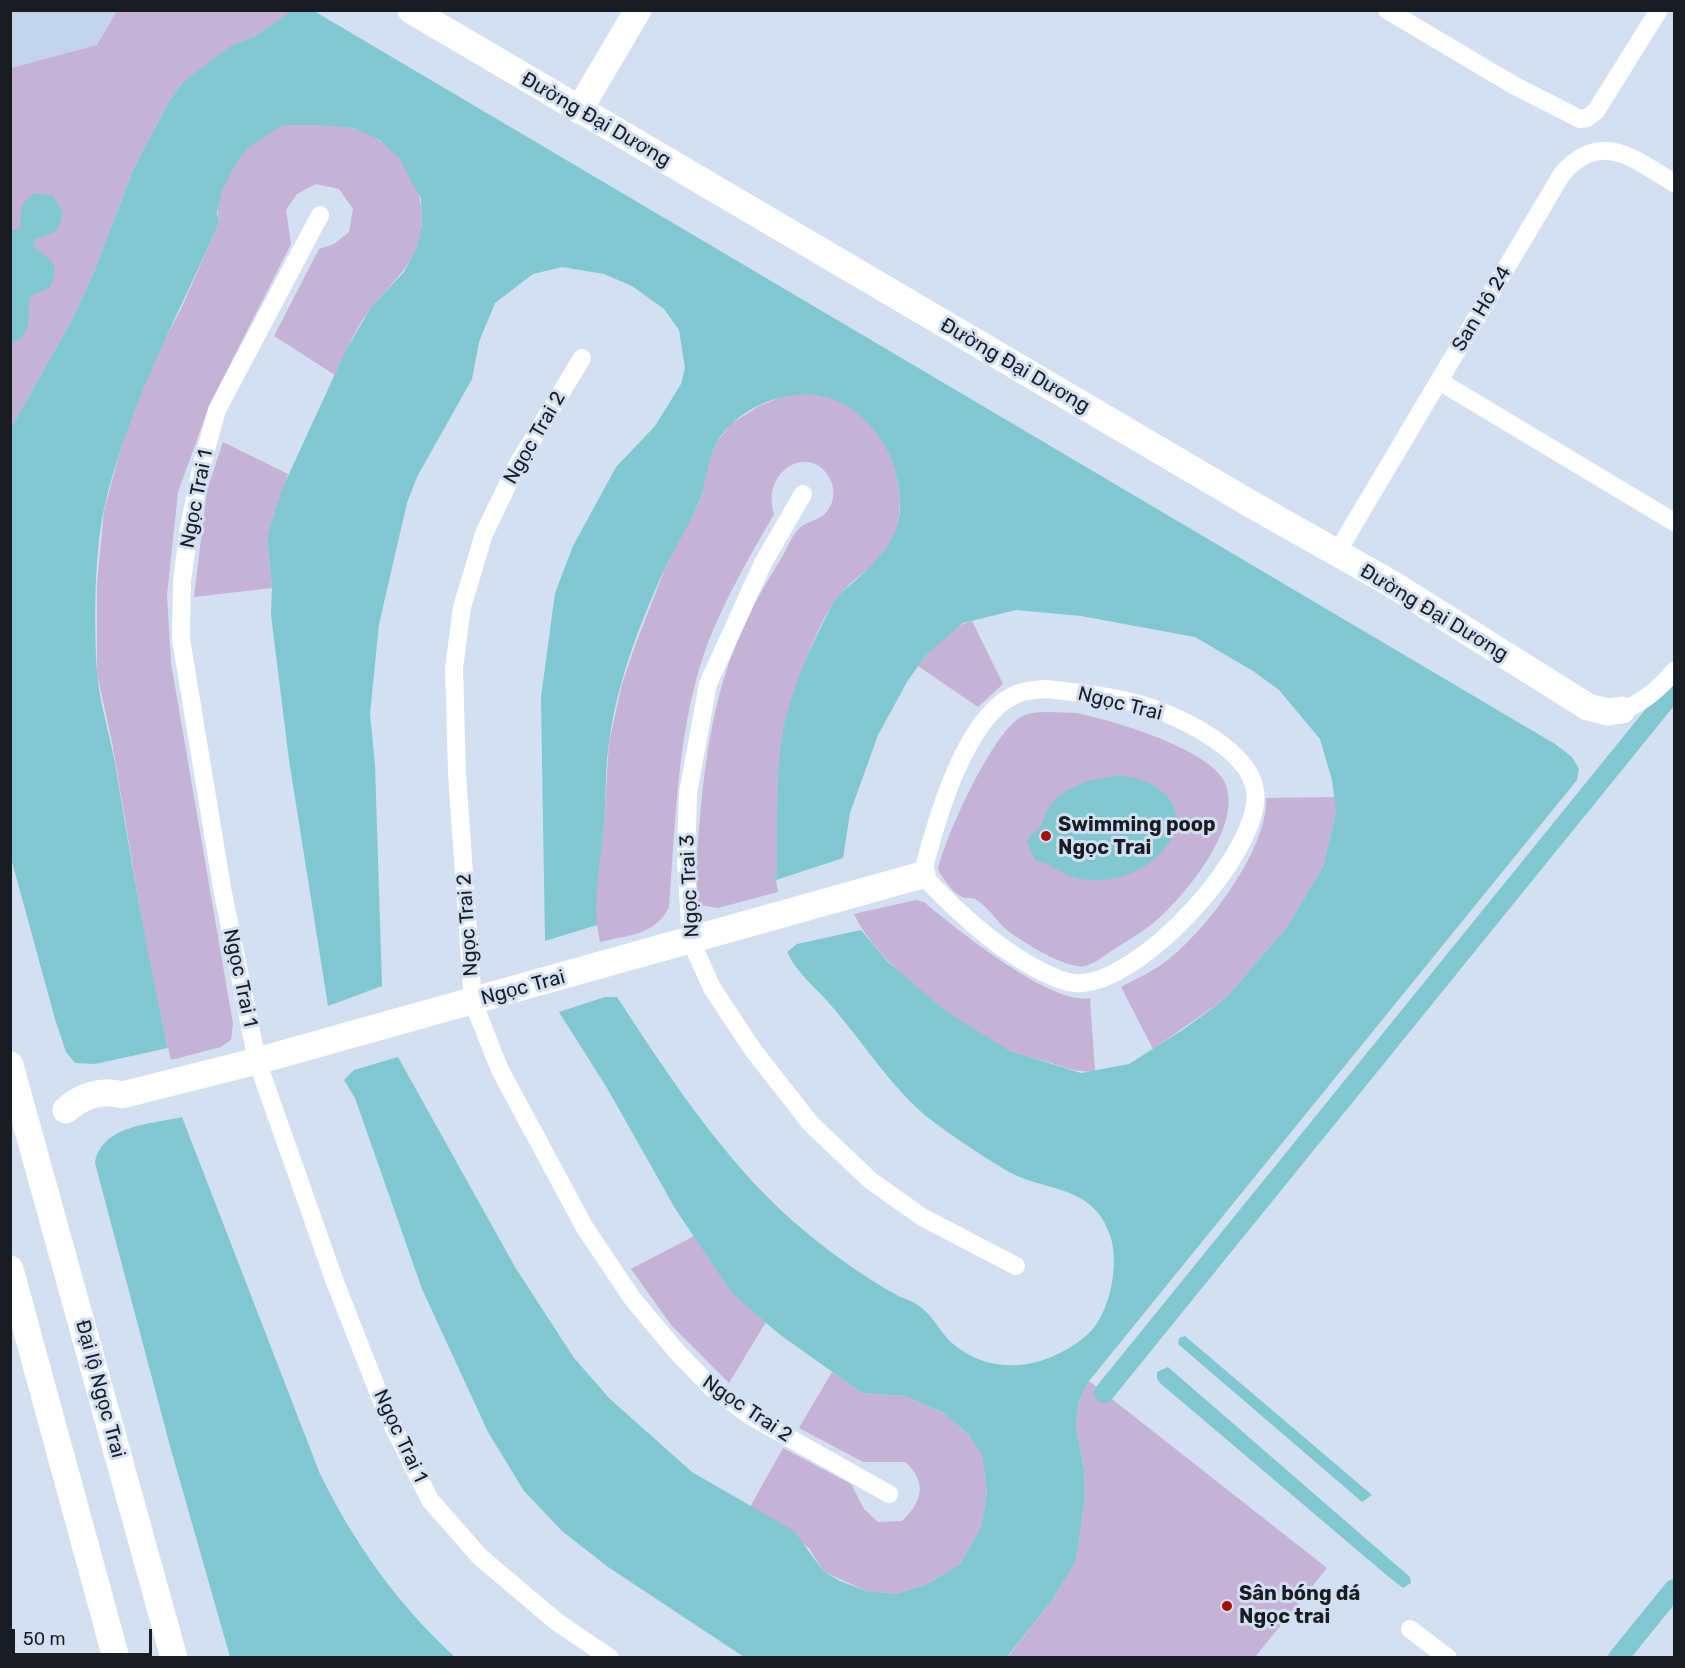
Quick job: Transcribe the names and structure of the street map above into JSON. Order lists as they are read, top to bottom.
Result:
{
  "streets": {
    "street": [
      "Đường Đại Dương",
      "San Hô 24",
      "Ngọc Trai 2",
      "Ngọc Trai 1",
      "Ngọc Trai",
      "Ngọc Trai 3",
      "Đại lộ Ngọc Trai"
    ]
  },
  "crossings": [
    ["Đường Đại Dương", "San Hô 24"],
    ["Ngọc Trai 2", "Ngọc Trai"],
    ["Ngọc Trai 1", "Ngọc Trai"],
    ["Ngọc Trai", "Ngọc Trai 3"],
    ["Ngọc Trai", "Đại lộ Ngọc Trai"]
  ],
  "places": ["Swimming poop Ngọc Trai", "Sân bóng đá Ngọc trai"],
  "scale_bar": "50 m"
}
